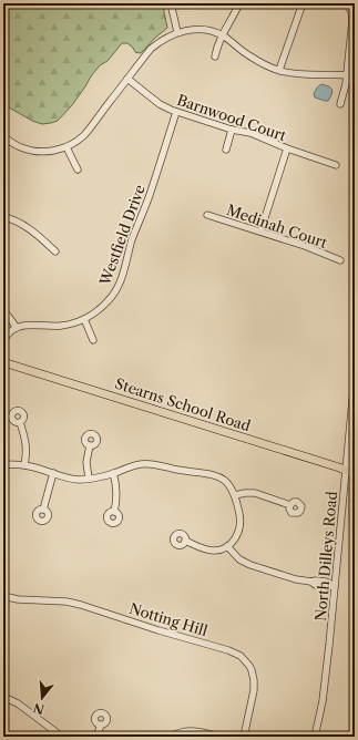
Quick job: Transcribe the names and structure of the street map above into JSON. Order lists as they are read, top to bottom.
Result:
{
  "streets": {
    "main road": ["Stearns School Road"],
    "street": [
      "Barnwood Court",
      "Medinah Court",
      "Westfield Drive",
      "North Dilleys Road",
      "Notting Hill"
    ]
  },
  "crossings": [
    ["Barnwood Court", "Westfield Drive"],
    ["Stearns School Road", "North Dilleys Road"]
  ],
  "north": "bottom"
}
